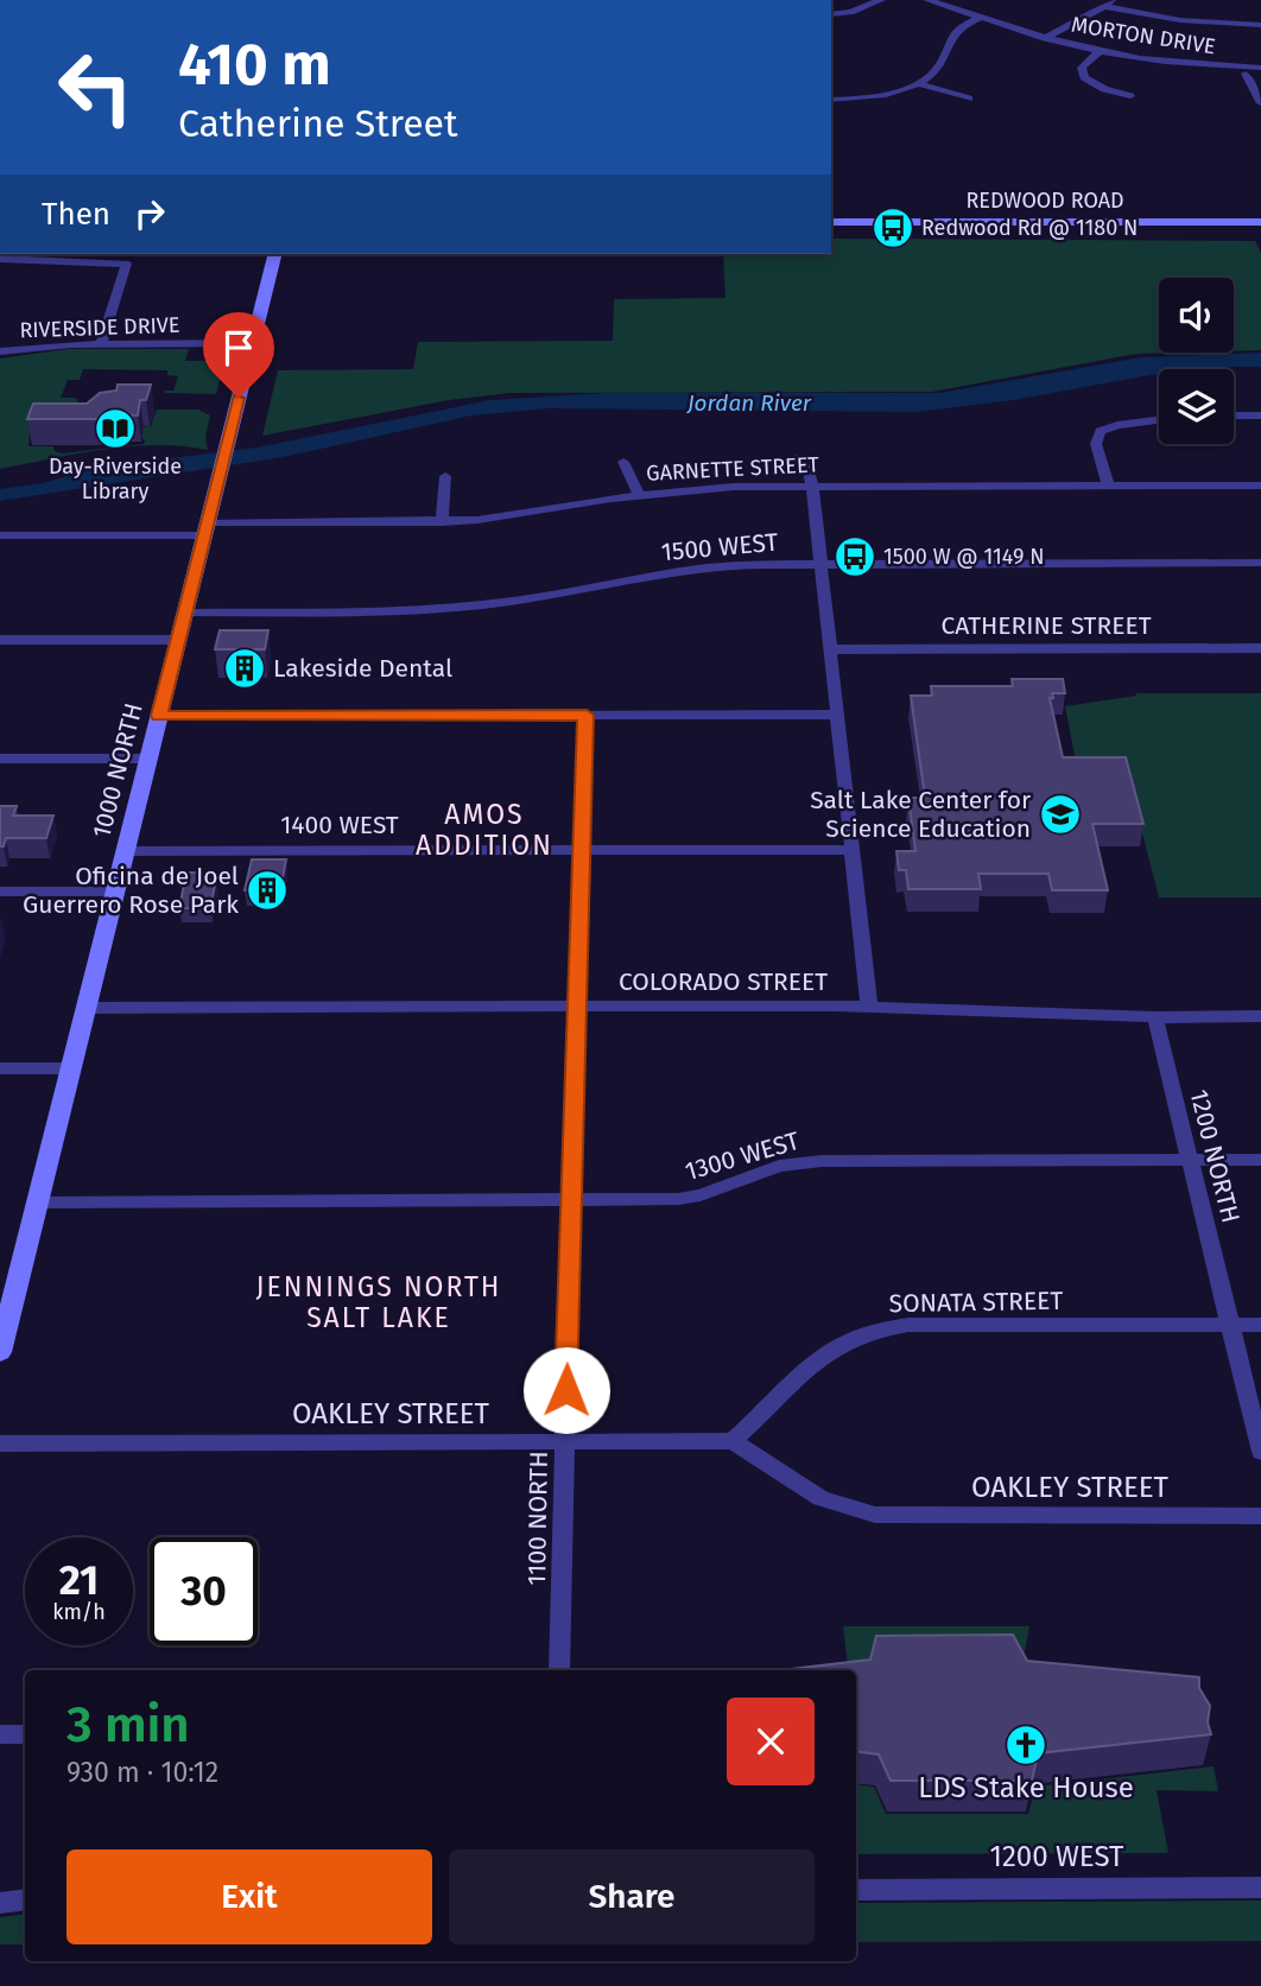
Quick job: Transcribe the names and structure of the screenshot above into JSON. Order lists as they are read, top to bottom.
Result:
{
  "streets": {
    "street": [
      "MORTON DRIVE",
      "REDWOOD ROAD",
      "RIVERSIDE DRIVE",
      "GARNETTE STREET",
      "1500 WEST",
      "CATHERINE STREET",
      "1000 NORTH",
      "1400 WEST",
      "COLORADO STREET",
      "1300 WEST",
      "1200 NORTH",
      "SONATA STREET",
      "OAKLEY STREET",
      "1100 NORTH",
      "1200 WEST"
    ]
  },
  "crossings": [
    ["RIVERSIDE DRIVE", "1000 NORTH"],
    ["GARNETTE STREET", "1000 NORTH"],
    ["1500 WEST", "1000 NORTH"],
    ["1000 NORTH", "1400 WEST"],
    ["1000 NORTH", "COLORADO STREET"],
    ["1000 NORTH", "1300 WEST"],
    ["1400 WEST", "1100 NORTH"],
    ["COLORADO STREET", "1200 NORTH"],
    ["COLORADO STREET", "1100 NORTH"],
    ["1300 WEST", "1200 NORTH"],
    ["1300 WEST", "1100 NORTH"],
    ["1200 NORTH", "SONATA STREET"],
    ["SONATA STREET", "OAKLEY STREET"],
    ["OAKLEY STREET", "1100 NORTH"]
  ],
  "districts": ["AMOS ADDITION", "JENNINGS NORTH SALT LAKE"],
  "water": ["Jordan River"],
  "places": {
    "bus stop": ["Redwood Rd @ 1180 N", "1500 W @ 1149 N"],
    "library": ["Day-Riverside Library"],
    "building": ["Lakeside Dental", "Oficina de Joel Guerrero Rose Park"],
    "school or university": ["Salt Lake Center for Science Education"],
    "church": ["LDS Stake House"]
  },
  "page": {
    "turn": ["410 m", "Catherine Street"],
    "then": "Then",
    "speed": "21 km/h",
    "limit": "30",
    "heading": ["3 min", "930 m · 10:12"],
    "buttons": ["Exit", "Share"]
  }
}
